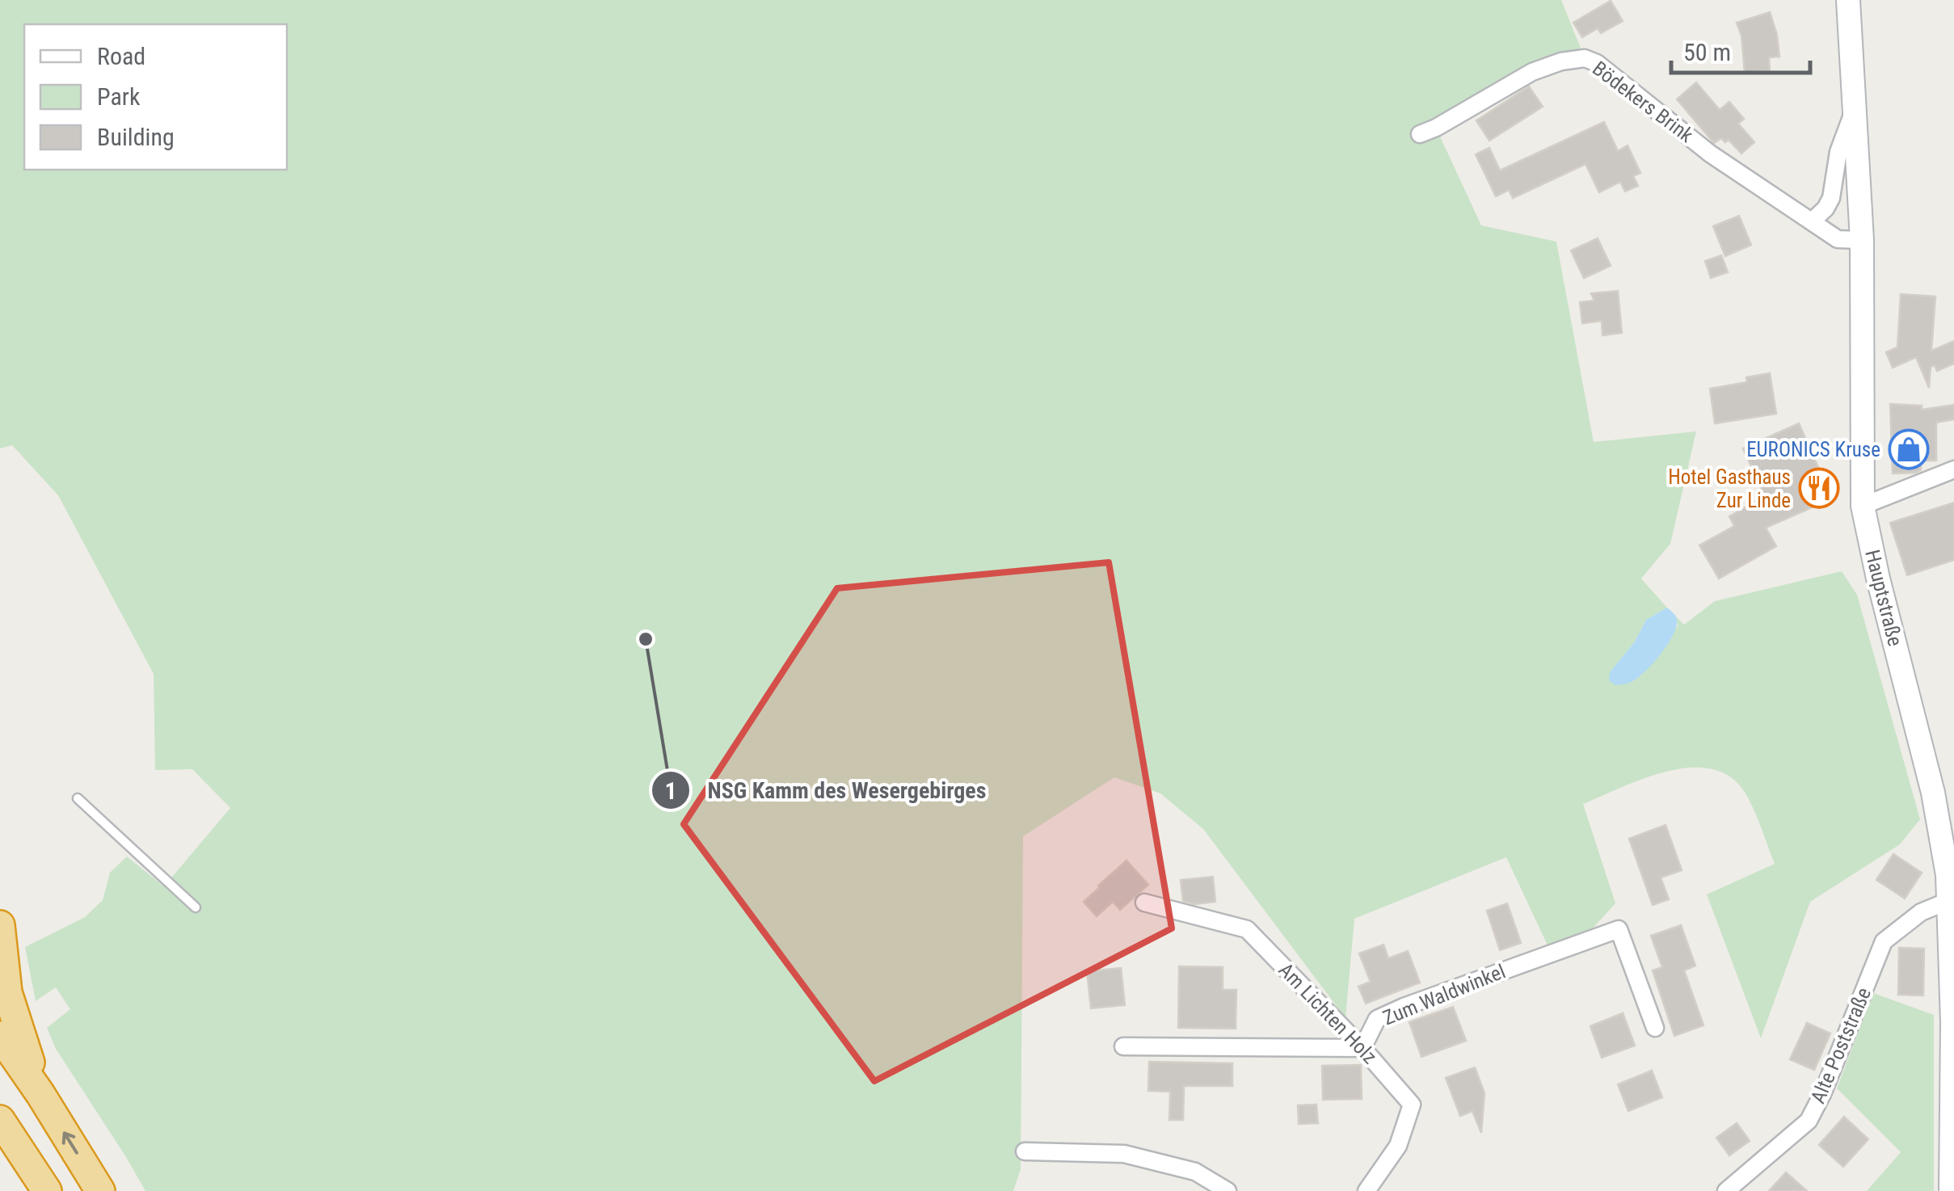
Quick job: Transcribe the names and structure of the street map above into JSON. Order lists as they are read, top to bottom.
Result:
{
  "streets": {
    "main road": ["Hauptstraße"],
    "street": [
      "Bödekers Brink",
      "Zum Waldwinkel",
      "Am Lichten Holz",
      "Alte Poststraße"
    ]
  },
  "crossings": [
    ["Bödekers Brink", "Hauptstraße"],
    ["Hauptstraße", "Alte Poststraße"],
    ["Zum Waldwinkel", "Am Lichten Holz"]
  ],
  "places": {
    "shop": ["EURONICS Kruse"],
    "restaurant": ["Hotel Gasthaus Zur Linde"],
    "other": ["NSG Kamm des Wesergebirges"]
  },
  "legend": ["Road", "Park", "Building"],
  "scale_bar": "50 m"
}
